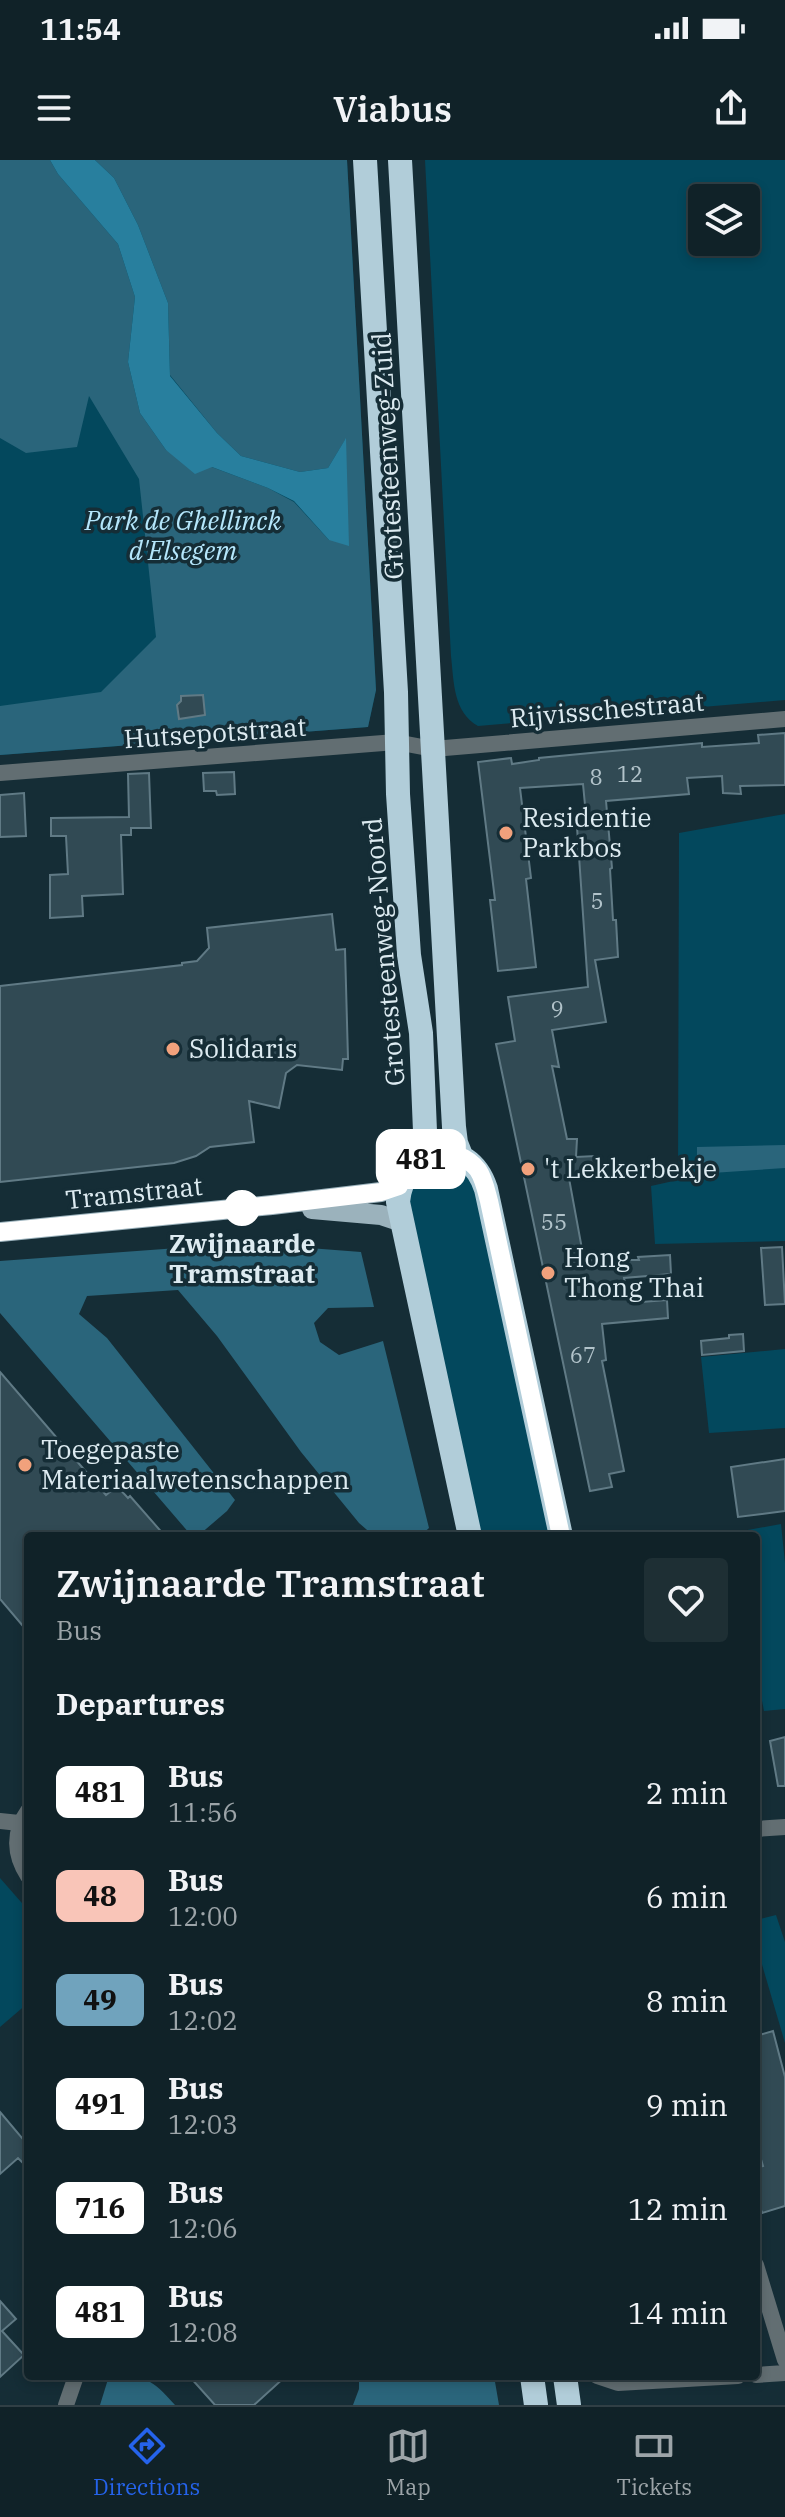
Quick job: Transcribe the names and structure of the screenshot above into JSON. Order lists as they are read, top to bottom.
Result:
{
  "streets": {
    "highway": ["Grotesteenweg-Zuid", "Grotesteenweg-Noord"],
    "main road": ["Tramstraat"],
    "street": ["Rijvisschestraat", "Hutsepotstraat"]
  },
  "crossings": [
    ["Grotesteenweg-Zuid", "Rijvisschestraat"],
    ["Grotesteenweg-Zuid", "Hutsepotstraat"],
    ["Grotesteenweg-Zuid", "Grotesteenweg-Noord"],
    ["Rijvisschestraat", "Hutsepotstraat"],
    ["Hutsepotstraat", "Grotesteenweg-Noord"]
  ],
  "parks": ["Park de Ghellinck d'Elsegem"],
  "places": [
    "Residentie Parkbos",
    "Solidaris",
    "'t Lekkerbekje",
    "Zwijnaarde Tramstraat",
    "Hong Thong Thai",
    "Toegepaste Materiaalwetenschappen"
  ],
  "lines": ["bus line 481"],
  "house_numbers": [
    "12",
    "8",
    "5",
    "9",
    "55",
    "67"
  ],
  "page": {
    "status": "11:54",
    "header": "Viabus",
    "on_map": "481",
    "heading": [
      ["Zwijnaarde Tramstraat", "Bus"],
      "Departures"
    ],
    "list": [
      {
        "mark": "481",
        "name": "Bus",
        "note": "11:56",
        "value": "2 min"
      },
      {
        "mark": "48",
        "name": "Bus",
        "note": "12:00",
        "value": "6 min"
      },
      {
        "mark": "49",
        "name": "Bus",
        "note": "12:02",
        "value": "8 min"
      },
      {
        "mark": "491",
        "name": "Bus",
        "note": "12:03",
        "value": "9 min"
      },
      {
        "mark": "716",
        "name": "Bus",
        "note": "12:06",
        "value": "12 min"
      },
      {
        "mark": "481",
        "name": "Bus",
        "note": "12:08",
        "value": "14 min"
      }
    ],
    "tabs": ["Directions", "Map", "Tickets"]
  }
}
